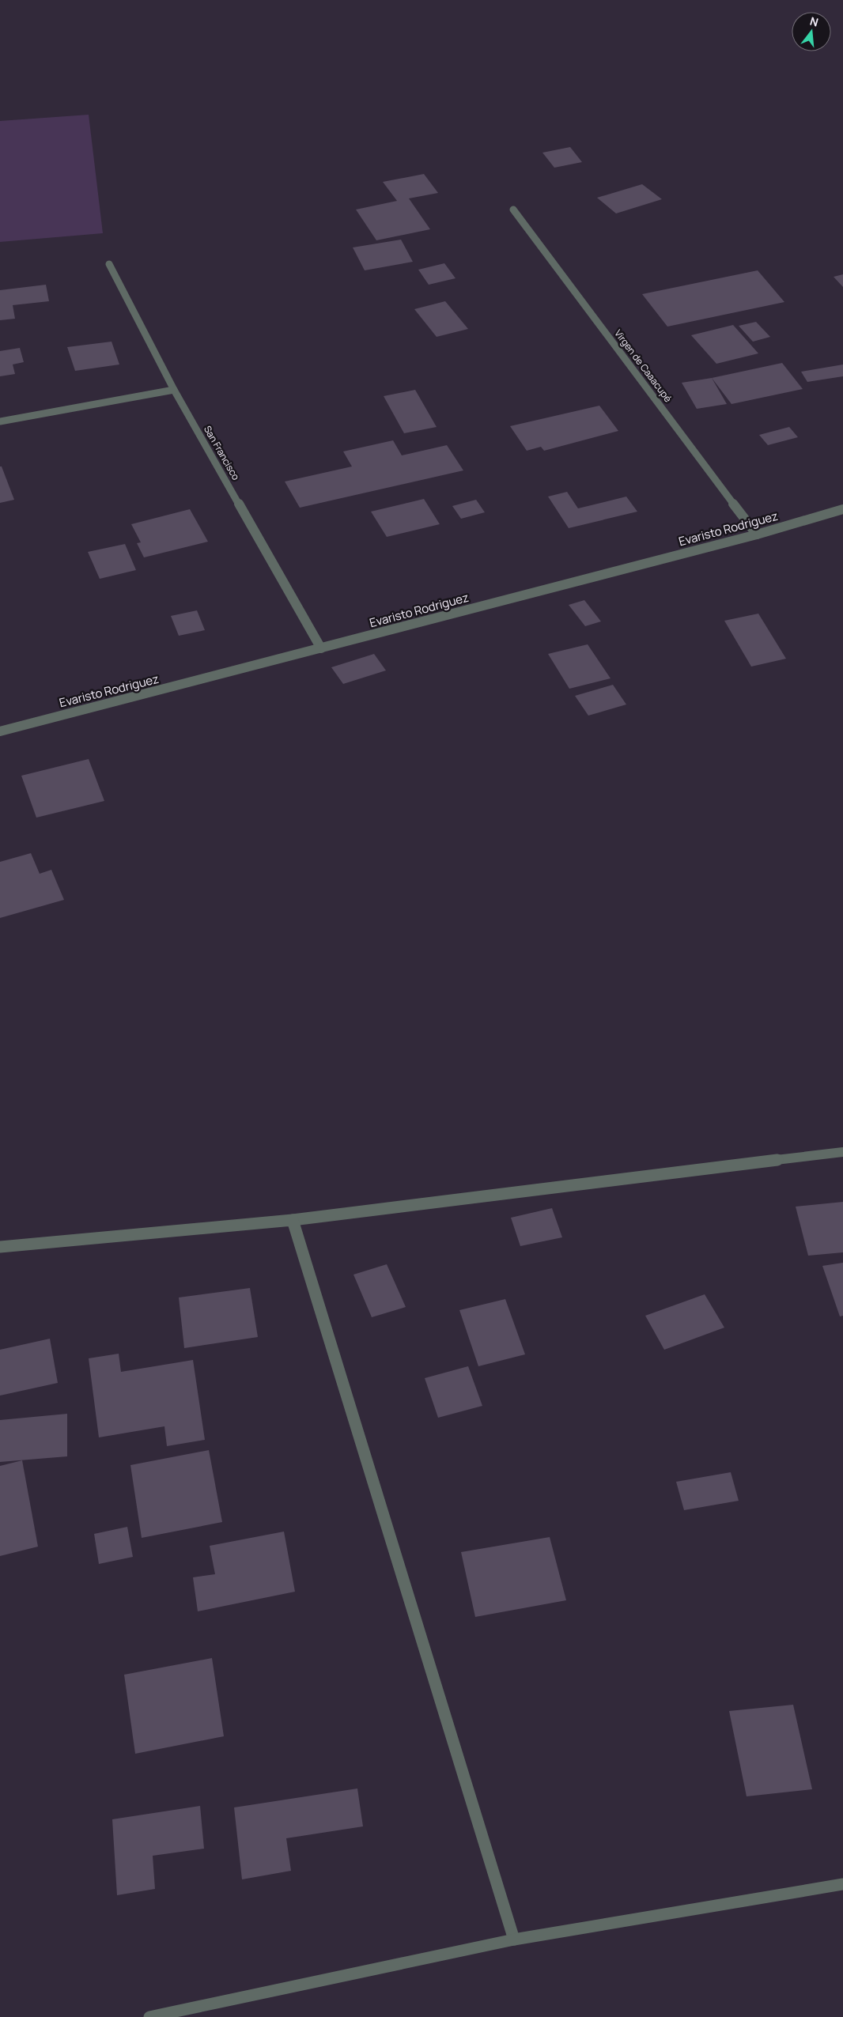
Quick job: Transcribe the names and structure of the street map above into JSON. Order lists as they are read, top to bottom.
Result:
{
  "streets": {
    "street": ["Virgen de Caaacupé", "San Francisco", "Evaristo Rodriguez"]
  },
  "crossings": [
    ["Virgen de Caaacupé", "Evaristo Rodriguez"],
    ["San Francisco", "Evaristo Rodriguez"]
  ],
  "north": "top"
}
